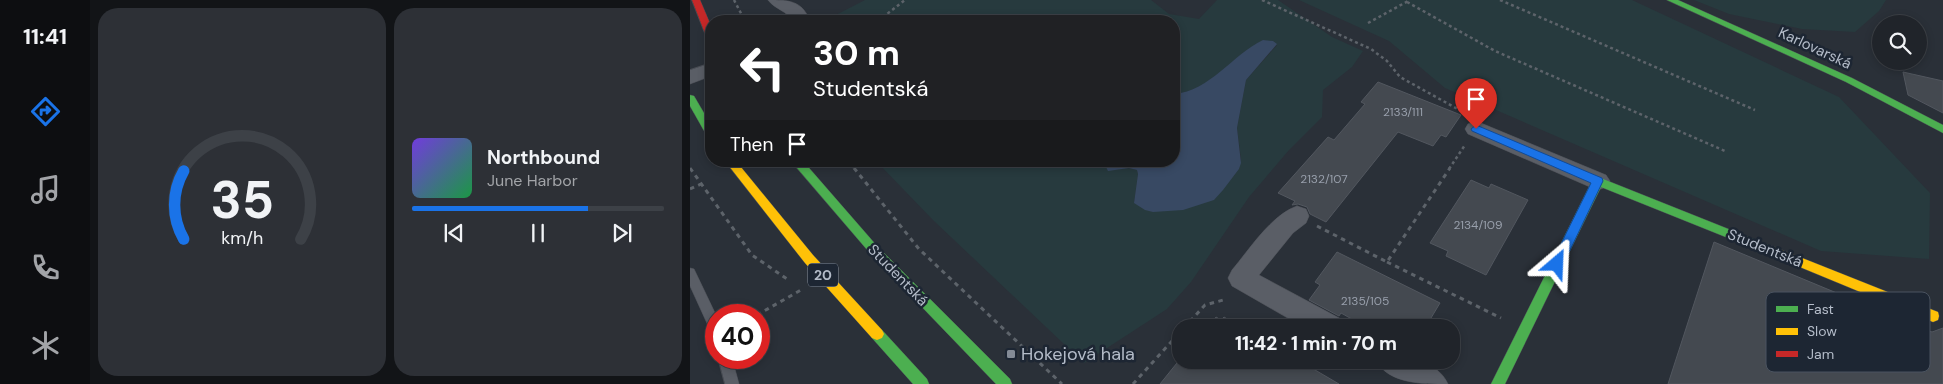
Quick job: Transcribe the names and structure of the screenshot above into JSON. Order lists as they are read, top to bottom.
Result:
{
  "streets": {
    "main road": ["Karlovarská", "Studentská", "20"]
  },
  "places": {
    "transit": ["Hokejová hala"]
  },
  "house_numbers": [
    "2133/111",
    "2132/107",
    "2134/109",
    "2135/105"
  ],
  "legend": ["Fast", "Slow", "Jam"],
  "page": {
    "tabs": "11:41",
    "turn": ["30 m", "Studentská"],
    "then": "Then",
    "song": ["Northbound", "June Harbor"],
    "limit": "40",
    "trip": "11:42 · 1 min · 70 m",
    "gauge": ["35", "km/h"]
  }
}
